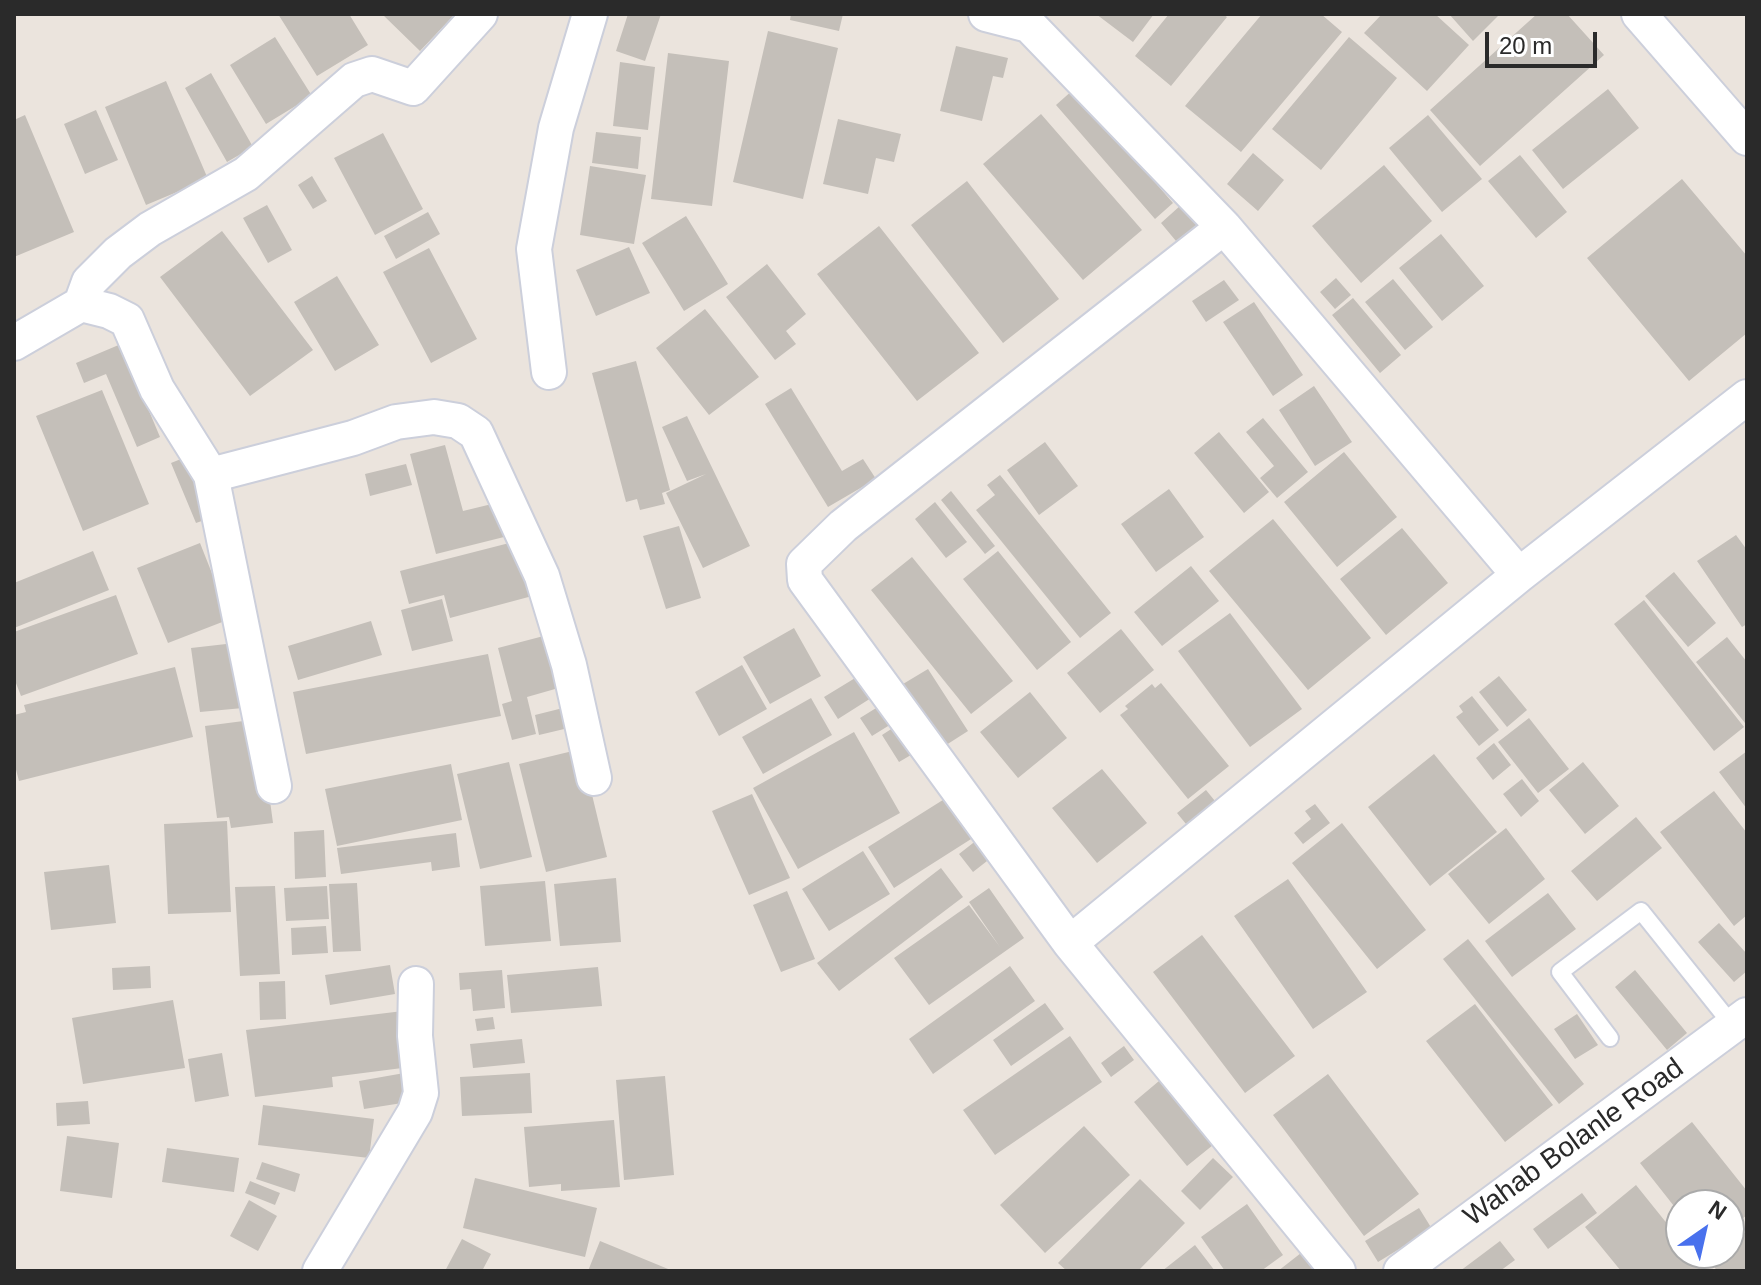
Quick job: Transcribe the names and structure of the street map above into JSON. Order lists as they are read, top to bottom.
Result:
{
  "streets": {
    "street": ["Wahab Bolanle Road"]
  },
  "scale_bar": "20 m",
  "north": "top right"
}
